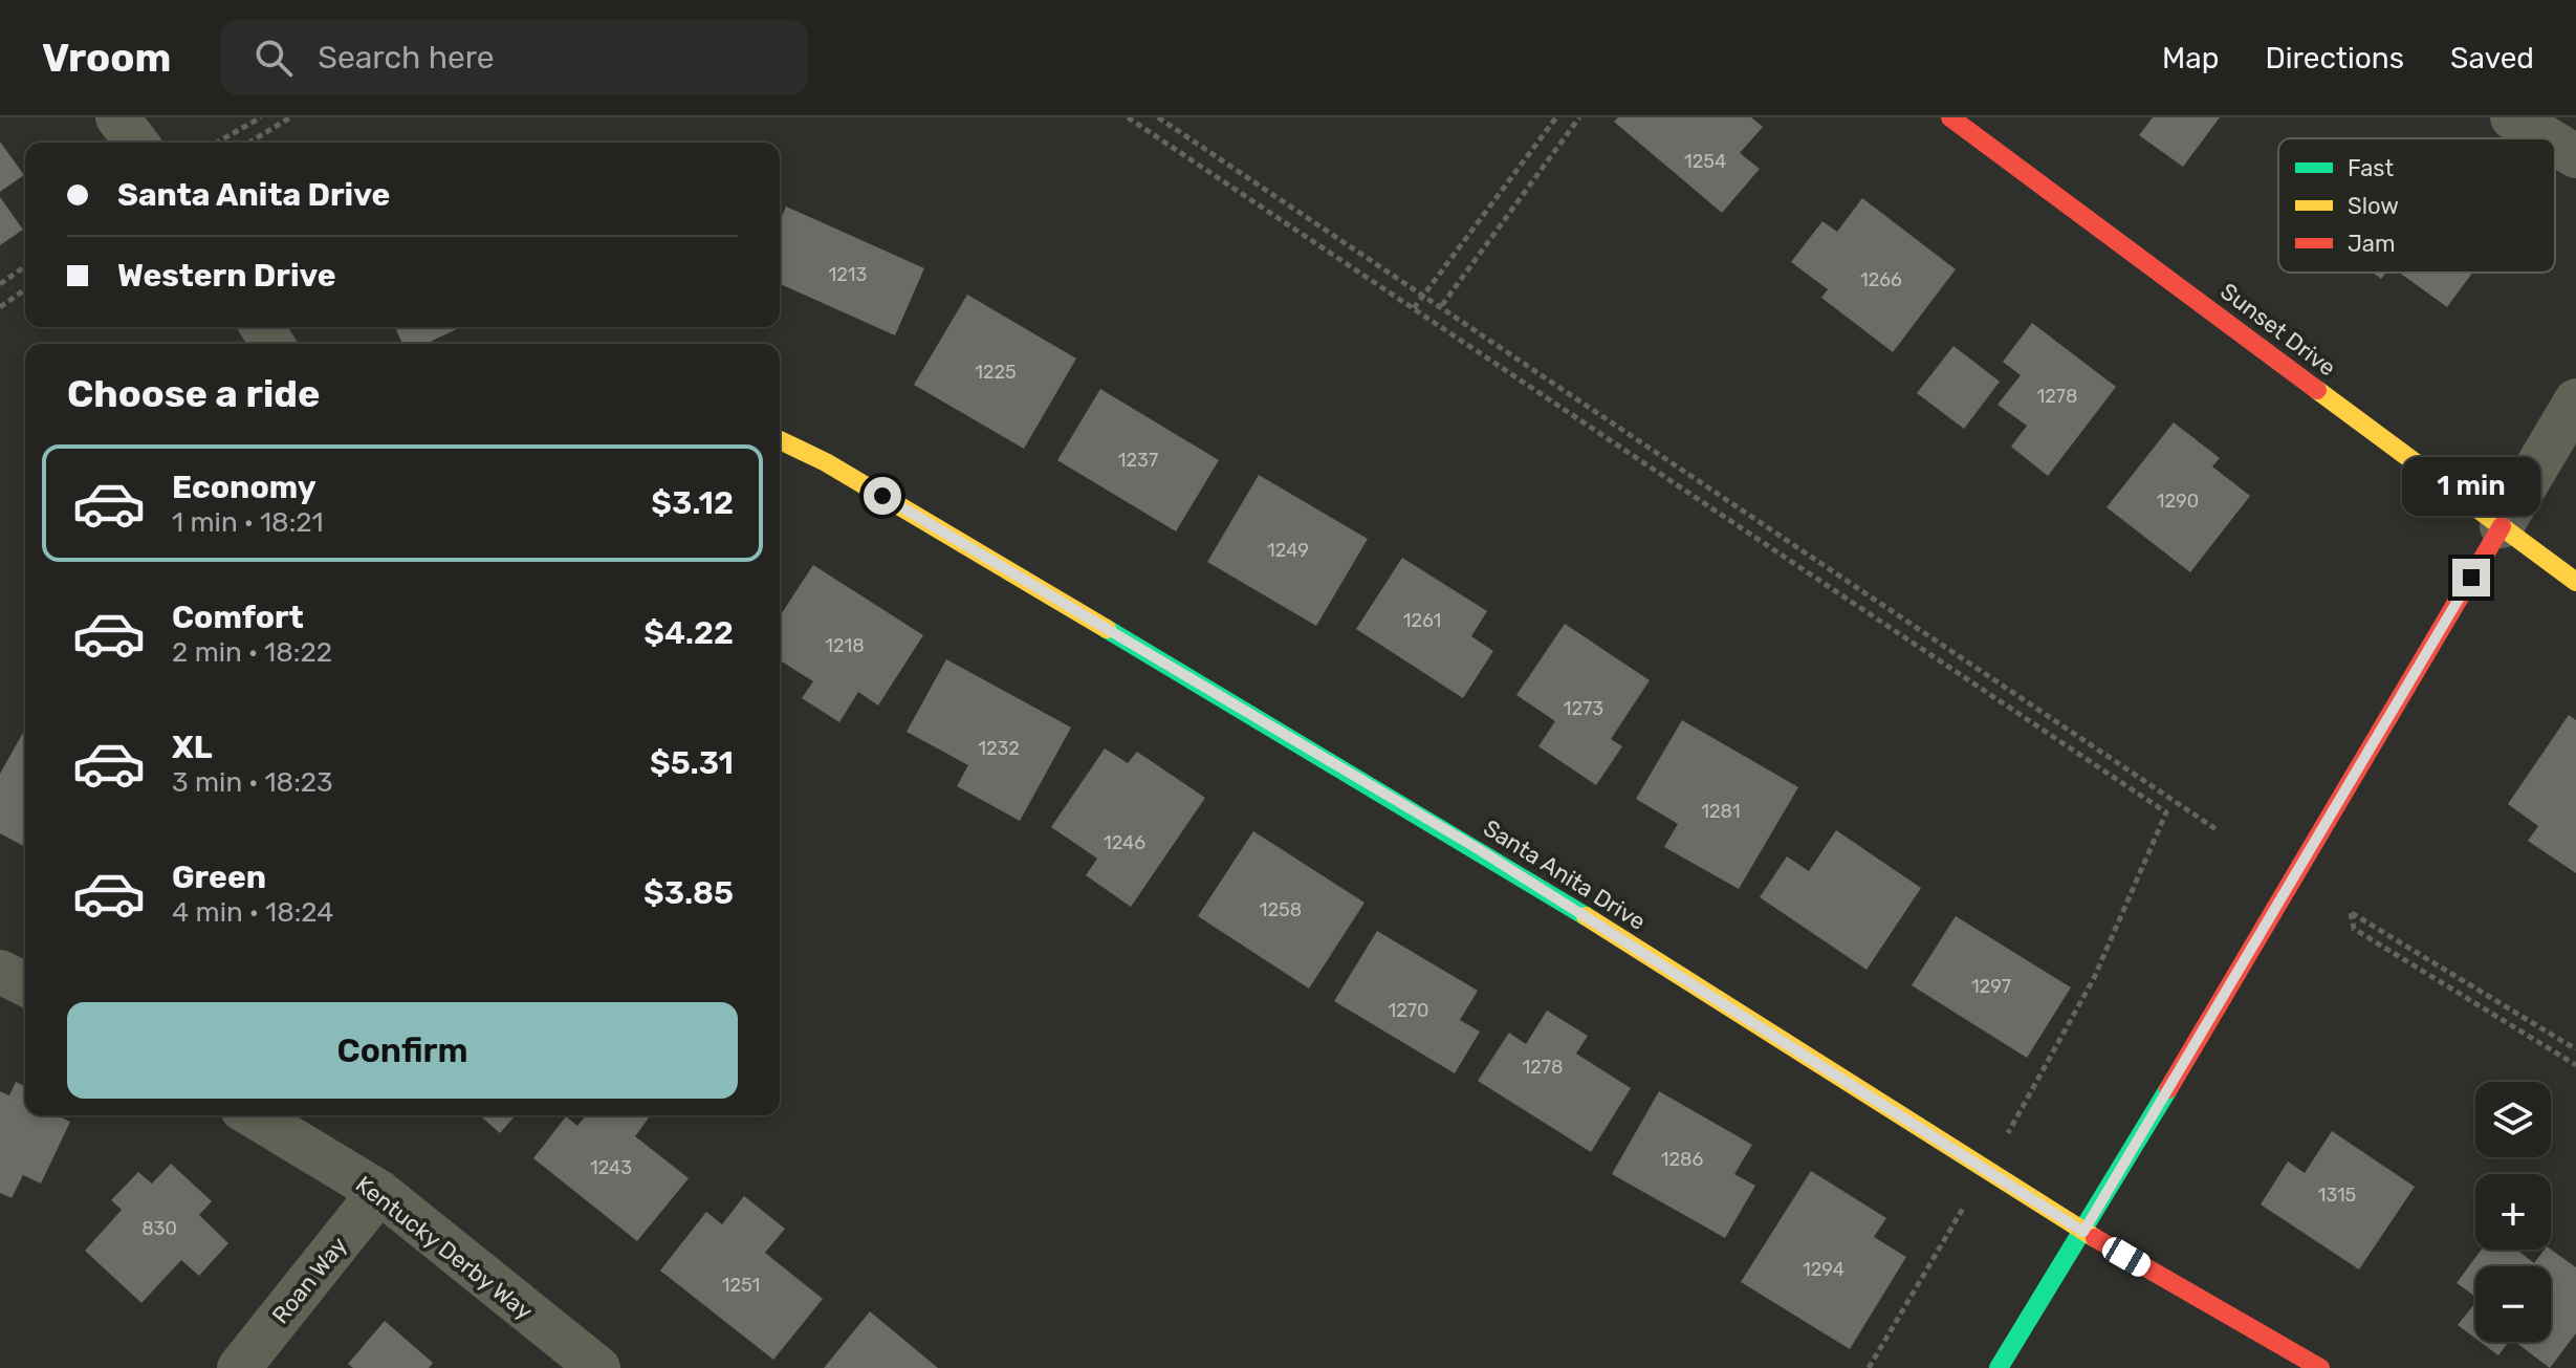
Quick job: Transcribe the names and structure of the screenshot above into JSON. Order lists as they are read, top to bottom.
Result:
{
  "streets": {
    "street": [
      "Sunset Drive",
      "Santa Anita Drive",
      "Kentucky Derby Way",
      "Roan Way"
    ]
  },
  "crossings": [
    ["Kentucky Derby Way", "Roan Way"]
  ],
  "house_numbers": [
    "1254",
    "1213",
    "1266",
    "1225",
    "1278",
    "1237",
    "1290",
    "1249",
    "1261",
    "1218",
    "1273",
    "1232",
    "1281",
    "1246",
    "1258",
    "1297",
    "1270",
    "1278",
    "1286",
    "1243",
    "1315",
    "830",
    "1294",
    "1251"
  ],
  "legend": ["Fast", "Slow", "Jam"],
  "page": {
    "header": "Vroom",
    "search": "Search here",
    "nav": ["Map", "Directions", "Saved"],
    "banner": ["Santa Anita Drive", "Western Drive"],
    "heading": "Choose a ride",
    "list": [
      {
        "name": "Economy",
        "note": "1 min · 18:21",
        "value": "$3.12"
      },
      {
        "name": "Comfort",
        "note": "2 min · 18:22",
        "value": "$4.22"
      },
      {
        "name": "XL",
        "note": "3 min · 18:23",
        "value": "$5.31"
      },
      {
        "name": "Green",
        "note": "4 min · 18:24",
        "value": "$3.85"
      }
    ],
    "bubble": "1 min",
    "buttons": "Confirm",
    "map_buttons": ["+", "−"]
  }
}
